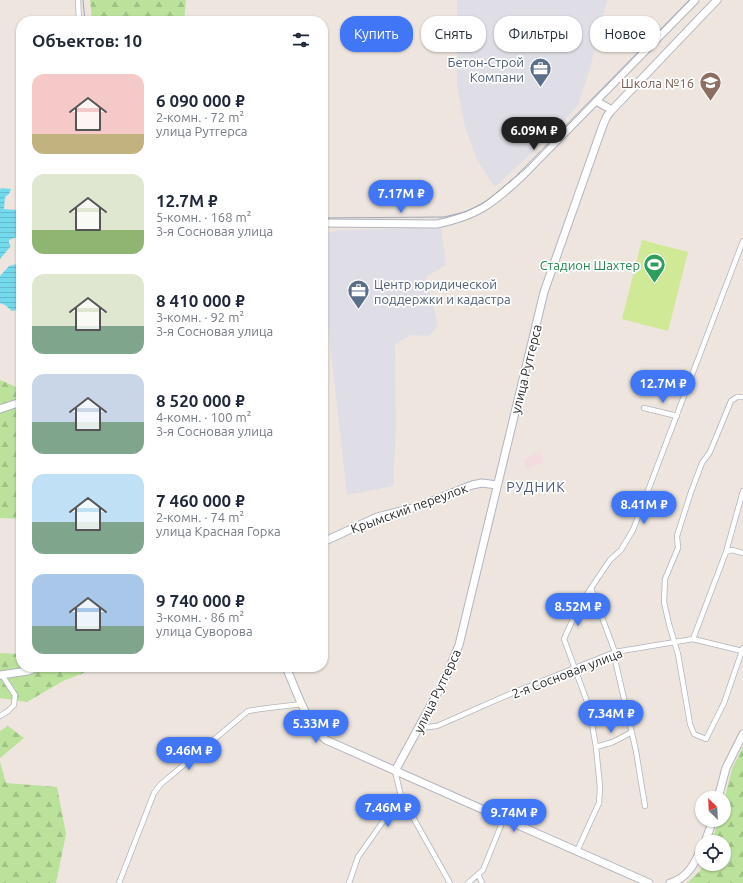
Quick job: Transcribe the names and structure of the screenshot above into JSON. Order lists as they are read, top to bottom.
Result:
{
  "streets": {
    "main road": ["улица Рутгерса", "Крымский переулок"],
    "street": ["2-я Сосновая улица"]
  },
  "crossings": [
    ["улица Рутгерса", "Крымский переулок"],
    ["улица Рутгерса", "2-я Сосновая улица"]
  ],
  "districts": ["РУДНИК"],
  "places": {
    "office": ["Бетон-Строй Компани", "Центр юридической поддержки и кадастра"],
    "school or university": ["Школа №16"],
    "sports": ["Стадион Шахтер"]
  },
  "north": "top left",
  "page": {
    "chip": [
      "Купить",
      "Снять",
      "Фильтры",
      "Новое"
    ],
    "heading": "Объектов: 10",
    "list": [
      {
        "name": "6 090 000 ₽",
        "note": "2-комн. · 72 m² · улица Рутгерса"
      },
      {
        "name": "12.7M ₽",
        "note": "5-комн. · 168 m² · 3-я Сосновая улица"
      },
      {
        "name": "8 410 000 ₽",
        "note": "3-комн. · 92 m² · 3-я Сосновая улица"
      },
      {
        "name": "8 520 000 ₽",
        "note": "4-комн. · 100 m² · 3-я Сосновая улица"
      },
      {
        "name": "7 460 000 ₽",
        "note": "2-комн. · 74 m² · улица Красная Горка"
      },
      {
        "name": "9 740 000 ₽",
        "note": "3-комн. · 86 m² · улица Суворова"
      }
    ],
    "price": [
      "6.09M ₽",
      "7.17M ₽",
      "12.7M ₽",
      "8.41M ₽",
      "8.52M ₽",
      "7.34M ₽",
      "5.33M ₽",
      "9.46M ₽",
      "7.46M ₽",
      "9.74M ₽"
    ]
  }
}
